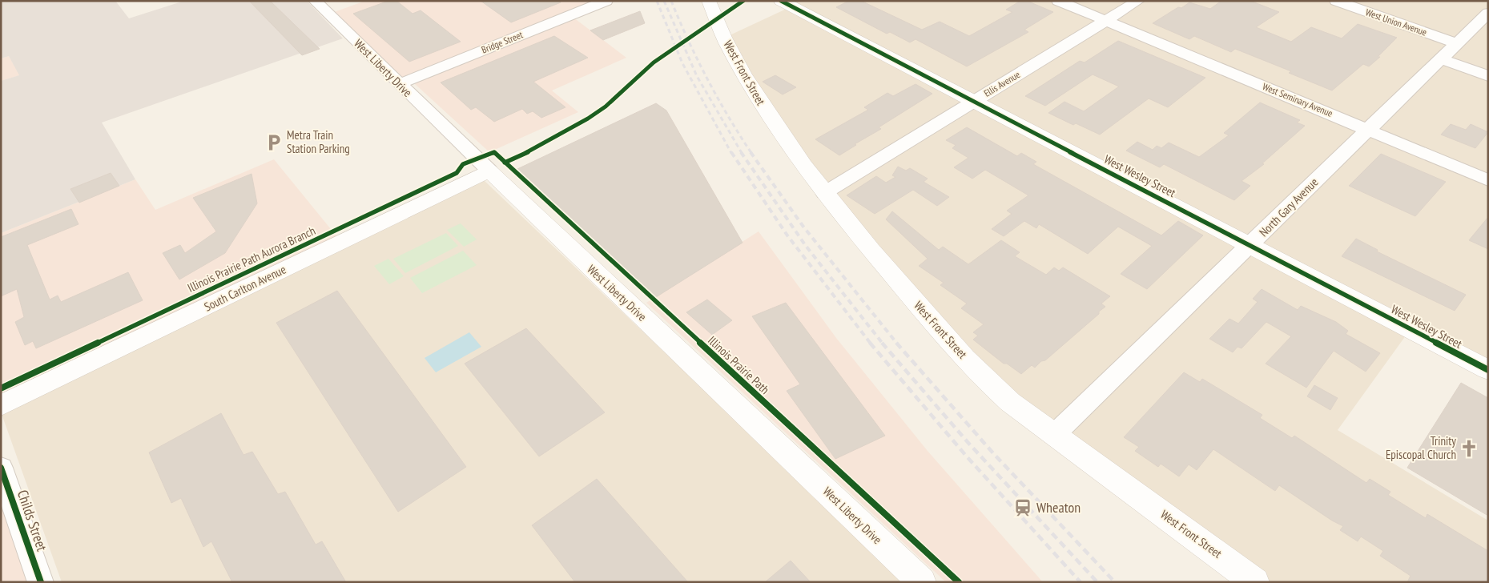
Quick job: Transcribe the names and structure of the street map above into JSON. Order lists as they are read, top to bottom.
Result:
{
  "streets": {
    "street": [
      "West Union Avenue",
      "Bridge Street",
      "West Liberty Drive",
      "West Front Street",
      "Ellis Avenue",
      "West Seminary Avenue",
      "West Wesley Street",
      "North Gary Avenue",
      "South Carlton Avenue",
      "Childs Street"
    ],
    "cycle path": ["Illinois Prairie Path Aurora Branch"]
  },
  "crossings": [
    ["West Union Avenue", "North Gary Avenue"],
    ["Bridge Street", "West Liberty Drive"],
    ["West Liberty Drive", "South Carlton Avenue"],
    ["West Front Street", "Ellis Avenue"],
    ["West Front Street", "North Gary Avenue"],
    ["Ellis Avenue", "West Seminary Avenue"],
    ["Ellis Avenue", "West Wesley Street"],
    ["West Seminary Avenue", "North Gary Avenue"],
    ["West Wesley Street", "North Gary Avenue"]
  ],
  "places": {
    "parking": ["Metra Train Station Parking"],
    "church": ["Trinity Episcopal Church"],
    "station": ["Wheaton"]
  }
}
